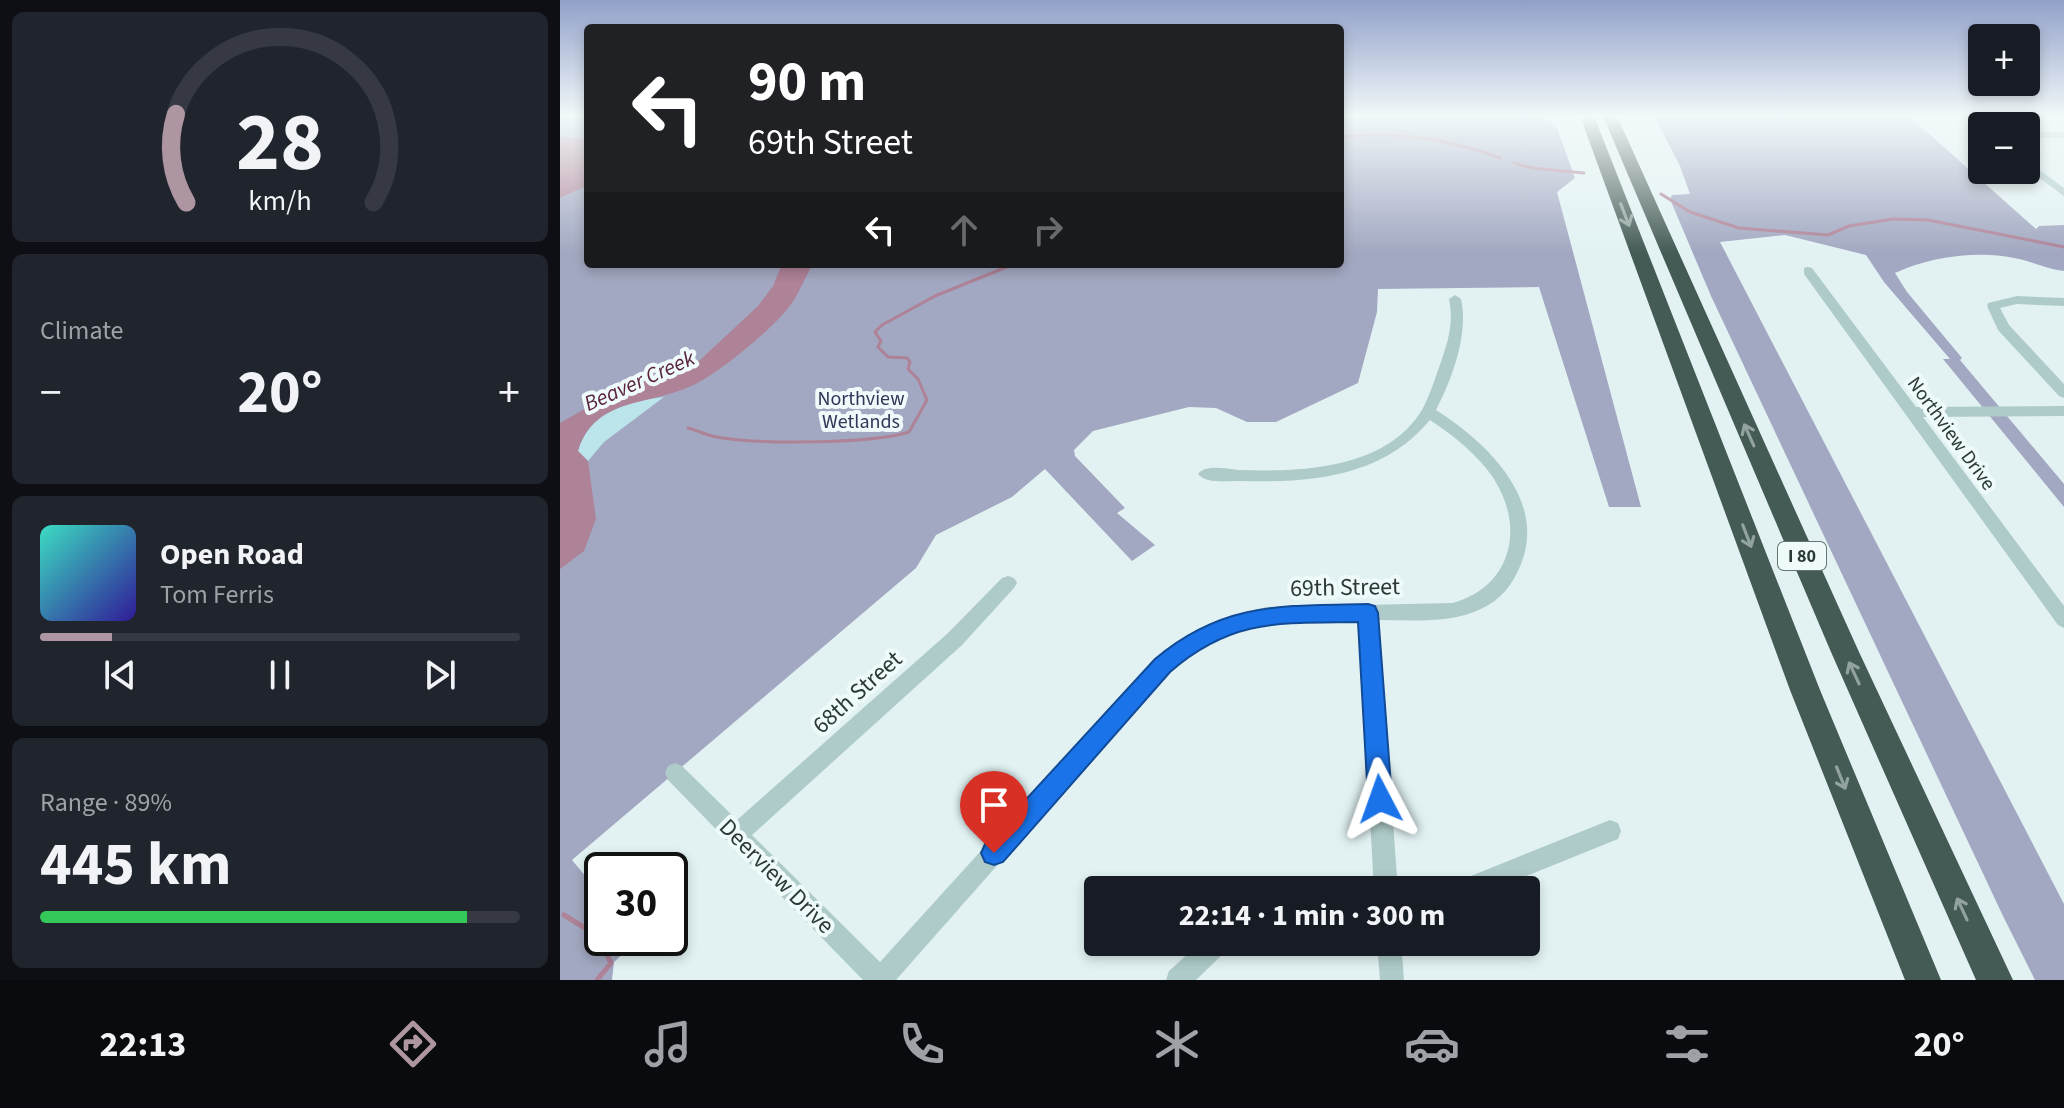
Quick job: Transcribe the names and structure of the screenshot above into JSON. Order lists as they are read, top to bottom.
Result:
{
  "streets": {
    "highway": ["I 80"],
    "street": [
      "Northview Drive",
      "69th Street",
      "68th Street",
      "Deerview Drive"
    ]
  },
  "crossings": [
    ["69th Street", "Deerview Drive"],
    ["68th Street", "Deerview Drive"]
  ],
  "water": ["Beaver Creek"],
  "parks": ["Northview Wetlands"],
  "page": {
    "map_buttons": ["+", "−"],
    "turn": ["90 m", "69th Street"],
    "tile": [
      "Climate",
      ["Range · 89%", "445 km"]
    ],
    "heat": ["−", "20°", "+"],
    "song": ["Open Road", "Tom Ferris"],
    "limit": "30",
    "trip": "22:14 · 1 min · 300 m",
    "tabs": ["22:13", "20°"],
    "gauge": ["28", "km/h"]
  }
}
